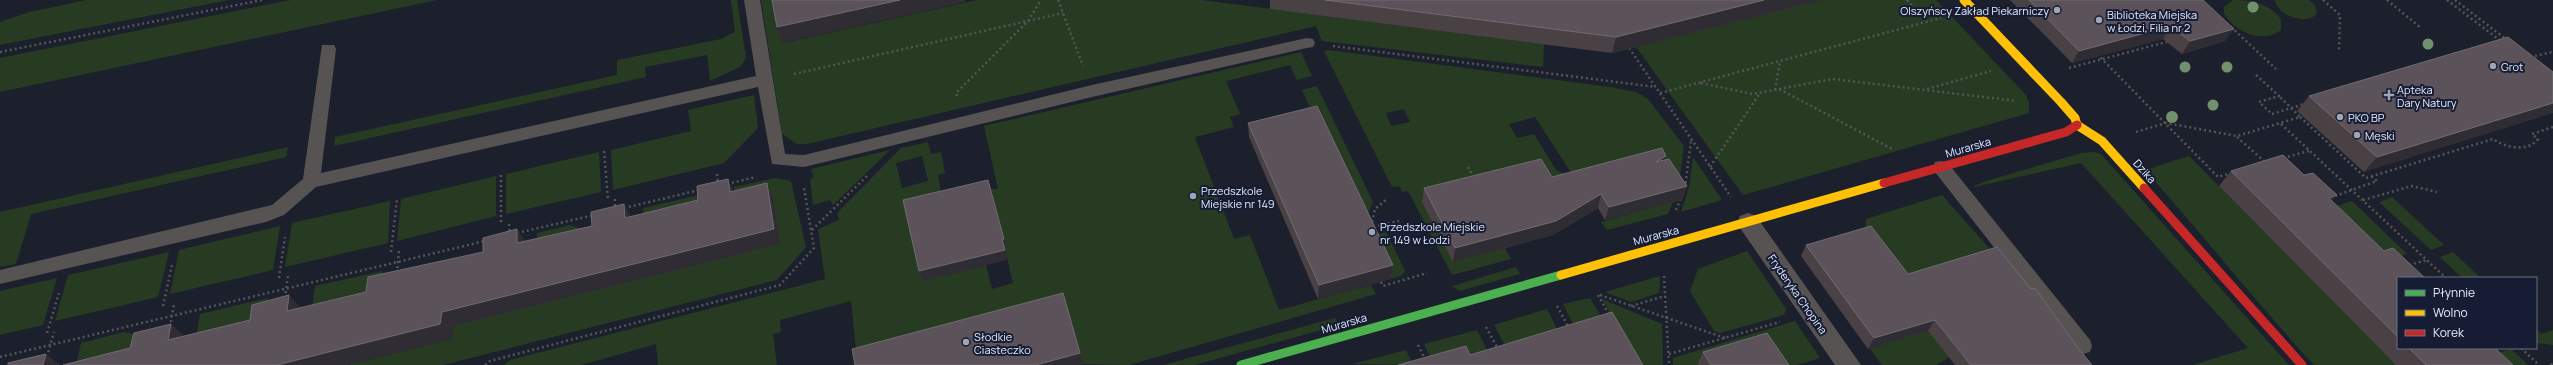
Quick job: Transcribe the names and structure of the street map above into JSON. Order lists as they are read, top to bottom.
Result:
{
  "streets": {
    "street": ["Murarska", "Dzika", "Fryderyka Chopina"]
  },
  "crossings": [
    ["Murarska", "Dzika"],
    ["Murarska", "Fryderyka Chopina"]
  ],
  "places": {
    "other": [
      "Olszyńscy Zakład Piekarniczy",
      "Biblioteka Miejska w Łodzi, Filia nr 2",
      "Grot",
      "PKO BP",
      "Męski",
      "Przedszkole Miejskie nr 149",
      "Przedszkole Miejskie nr 149 w Łodzi",
      "Słodkie Ciasteczko"
    ],
    "health": ["Apteka Dary Natury"]
  },
  "legend": ["Płynnie", "Wolno", "Korek"]
}
